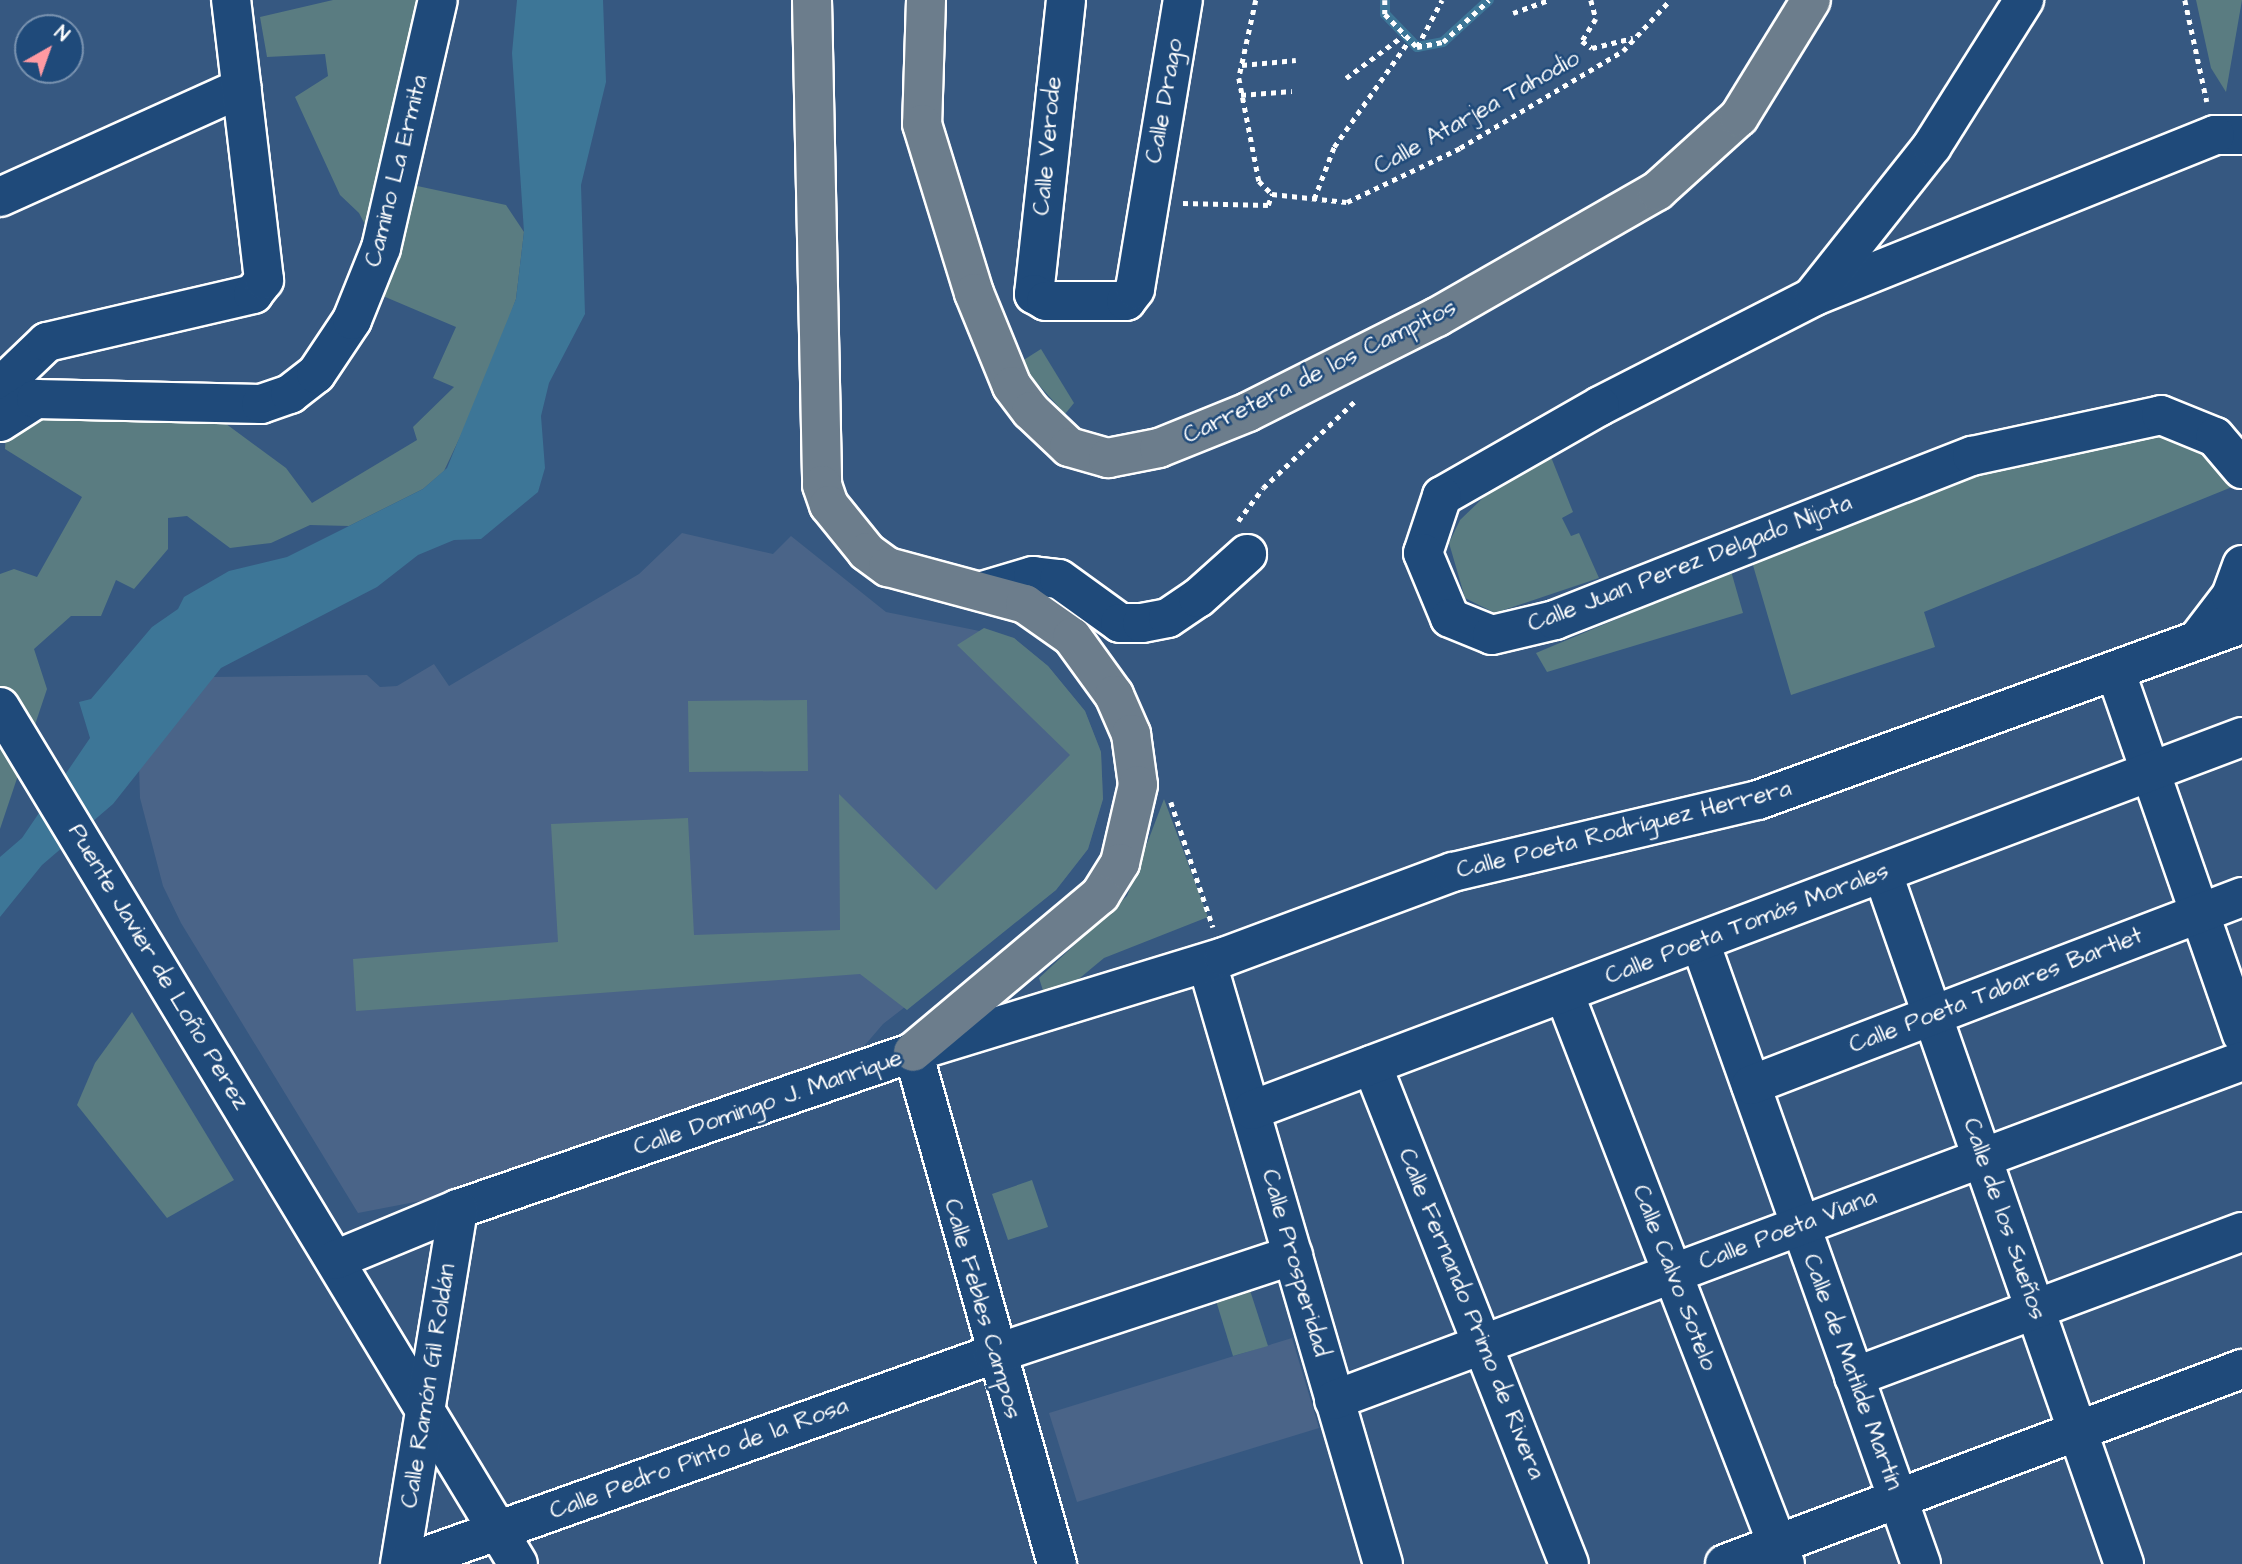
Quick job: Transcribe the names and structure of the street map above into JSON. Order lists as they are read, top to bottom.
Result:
{
  "streets": {
    "main road": ["Carretera de los Campitos"],
    "street": [
      "Calle Drago",
      "Calle Verode",
      "Camino La Ermita",
      "Calle Juan Perez Delgado Nijota",
      "Calle Poeta Rodríguez Herrera",
      "Calle Poeta Tomás Morales",
      "Puente Javier de Loño Perez",
      "Calle Poeta Tabares Bartlet",
      "Calle Domingo J. Manrique",
      "Calle de los Sueños",
      "Calle Poeta Viana",
      "Calle Prosperidad",
      "Calle Calvo Sotelo",
      "Calle Febles Campos",
      "Calle Fernando Primo de Rivera",
      "Calle de Matilde Martín",
      "Calle Ramón Gil Roldán",
      "Calle Pedro Pinto de la Rosa"
    ],
    "path": ["Calle Atarjea Tahodio"]
  },
  "crossings": [
    ["Calle Drago", "Calle Verode"],
    ["Calle Poeta Rodríguez Herrera", "Calle Domingo J. Manrique"],
    ["Calle Poeta Rodríguez Herrera", "Calle Prosperidad"],
    ["Calle Poeta Tomás Morales", "Calle de los Sueños"],
    ["Calle Poeta Tomás Morales", "Calle Prosperidad"],
    ["Calle Poeta Tomás Morales", "Calle Calvo Sotelo"],
    ["Calle Poeta Tomás Morales", "Calle Fernando Primo de Rivera"],
    ["Calle Poeta Tomás Morales", "Calle de Matilde Martín"],
    ["Puente Javier de Loño Perez", "Calle Domingo J. Manrique"],
    ["Puente Javier de Loño Perez", "Calle Ramón Gil Roldán"],
    ["Puente Javier de Loño Perez", "Calle Pedro Pinto de la Rosa"],
    ["Calle Poeta Tabares Bartlet", "Calle de los Sueños"],
    ["Calle Poeta Tabares Bartlet", "Calle de Matilde Martín"],
    ["Calle Domingo J. Manrique", "Calle Prosperidad"],
    ["Calle Domingo J. Manrique", "Calle Febles Campos"],
    ["Calle Domingo J. Manrique", "Calle Ramón Gil Roldán"],
    ["Calle de los Sueños", "Calle Poeta Viana"],
    ["Calle Poeta Viana", "Calle Prosperidad"],
    ["Calle Poeta Viana", "Calle Calvo Sotelo"],
    ["Calle Poeta Viana", "Calle Fernando Primo de Rivera"],
    ["Calle Poeta Viana", "Calle de Matilde Martín"],
    ["Calle Prosperidad", "Calle Pedro Pinto de la Rosa"],
    ["Calle Febles Campos", "Calle Pedro Pinto de la Rosa"],
    ["Calle Ramón Gil Roldán", "Calle Pedro Pinto de la Rosa"]
  ],
  "north": "top right"
}
